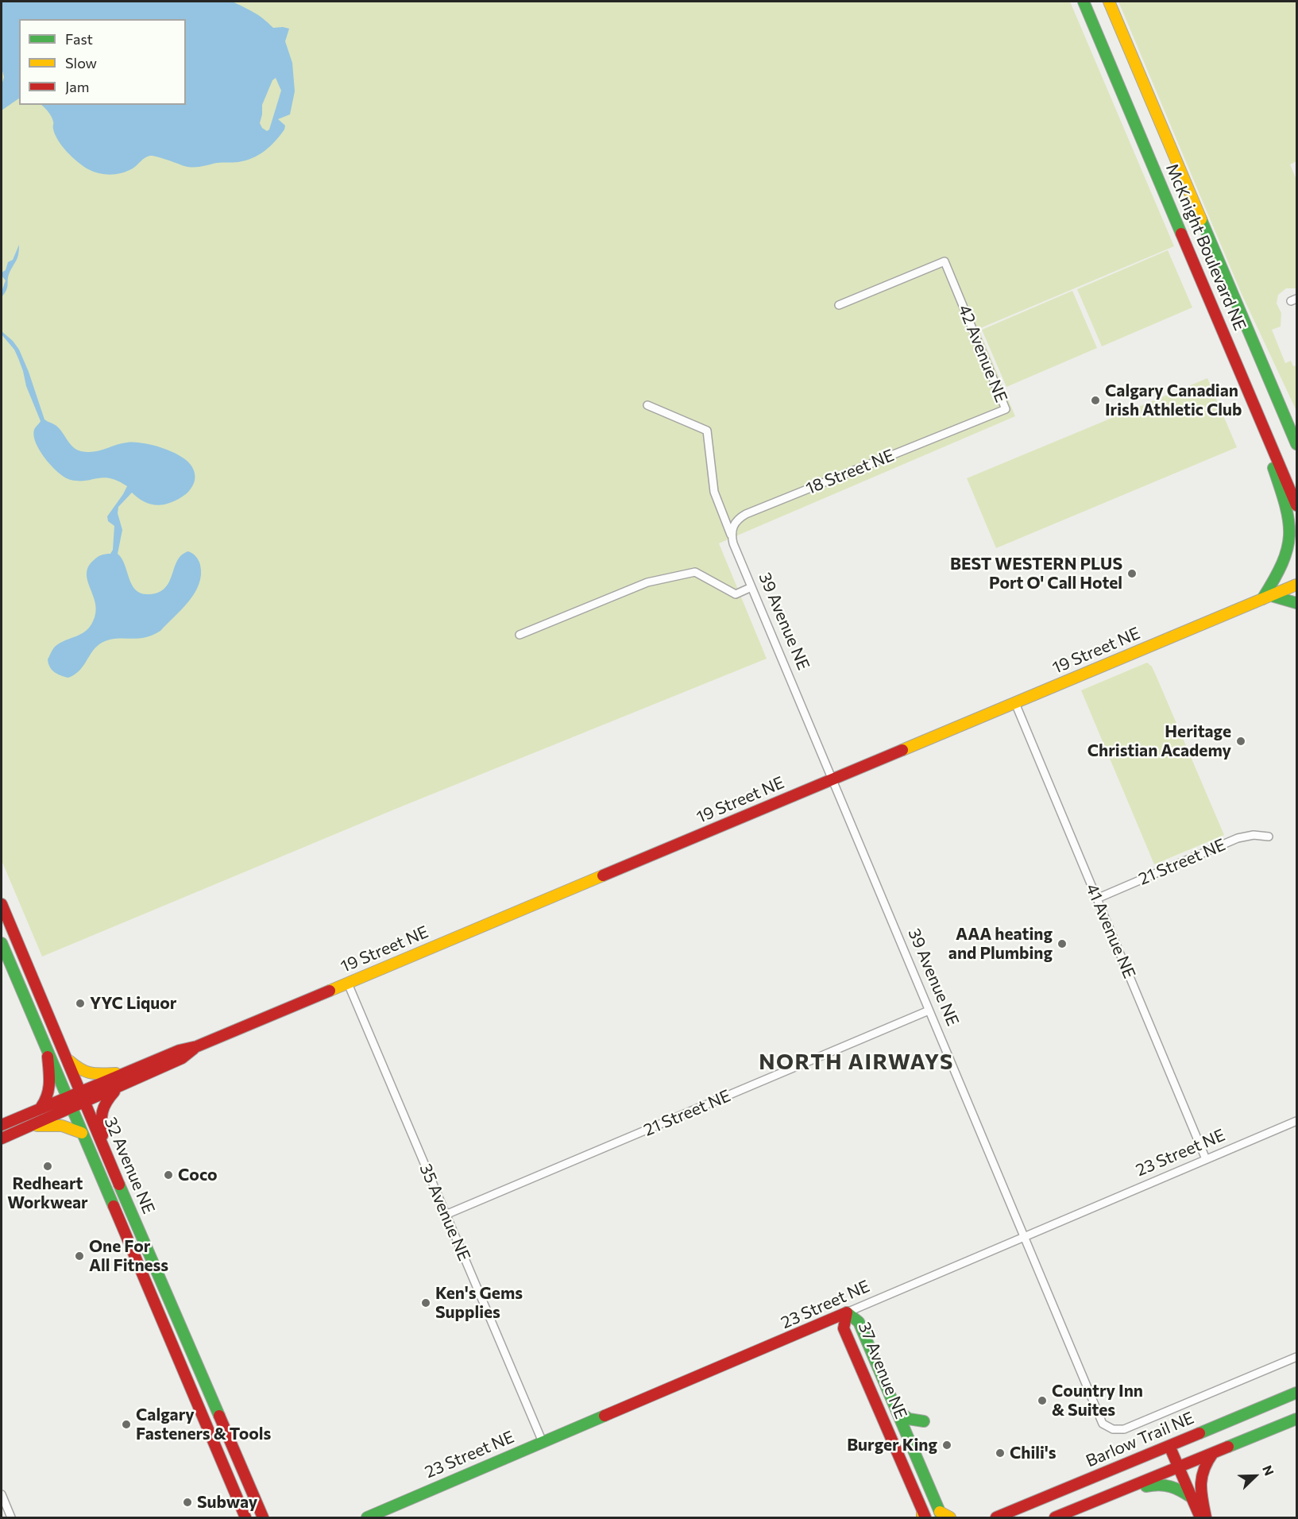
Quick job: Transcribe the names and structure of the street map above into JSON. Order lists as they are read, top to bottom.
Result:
{
  "streets": {
    "main road": [
      "McKnight Boulevard NE",
      "19 Street NE",
      "23 Street NE",
      "32 Avenue NE",
      "37 Avenue NE",
      "Barlow Trail NE"
    ],
    "street": [
      "42 Avenue NE",
      "18 Street NE",
      "39 Avenue NE",
      "21 Street NE",
      "41 Avenue NE",
      "35 Avenue NE"
    ]
  },
  "crossings": [
    ["42 Avenue NE", "18 Street NE"],
    ["18 Street NE", "39 Avenue NE"],
    ["39 Avenue NE", "19 Street NE"],
    ["39 Avenue NE", "21 Street NE"],
    ["39 Avenue NE", "23 Street NE"],
    ["19 Street NE", "41 Avenue NE"],
    ["19 Street NE", "32 Avenue NE"],
    ["19 Street NE", "35 Avenue NE"],
    ["21 Street NE", "41 Avenue NE"],
    ["21 Street NE", "35 Avenue NE"],
    ["41 Avenue NE", "23 Street NE"],
    ["23 Street NE", "35 Avenue NE"],
    ["23 Street NE", "37 Avenue NE"]
  ],
  "districts": ["NORTH AIRWAYS"],
  "places": [
    "Calgary Canadian Irish Athletic Club",
    "BEST WESTERN PLUS Port O' Call Hotel",
    "Heritage Christian Academy",
    "AAA heating and Plumbing",
    "YYC Liquor",
    "Redheart Workwear",
    "Coco",
    "One For All Fitness",
    "Ken's Gems Supplies",
    "Country Inn & Suites",
    "Calgary Fasteners & Tools",
    "Burger King",
    "Chili's",
    "Subway"
  ],
  "legend": ["Fast", "Slow", "Jam"],
  "north": "top right"
}
